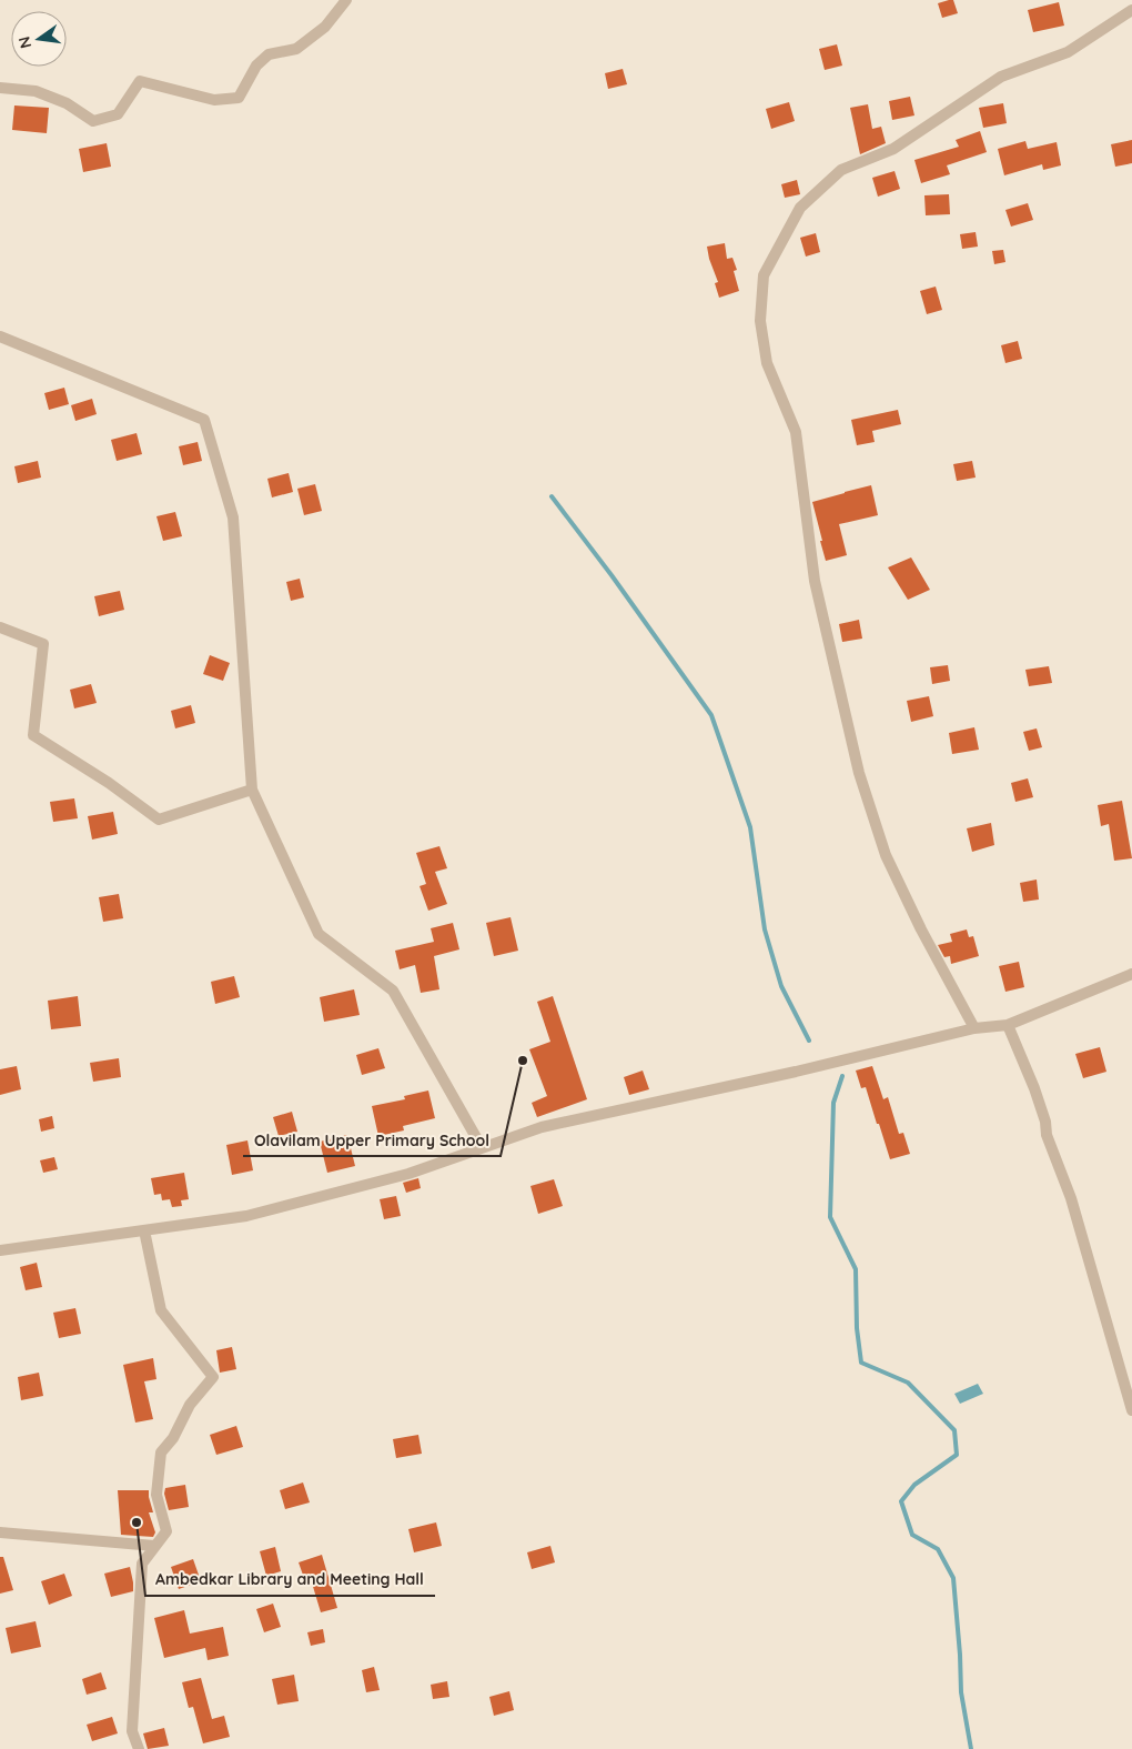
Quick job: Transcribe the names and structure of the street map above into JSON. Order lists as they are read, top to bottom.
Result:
{
  "places": ["Olavilam Upper Primary School", "Ambedkar Library and Meeting Hall"],
  "north": "left"
}
